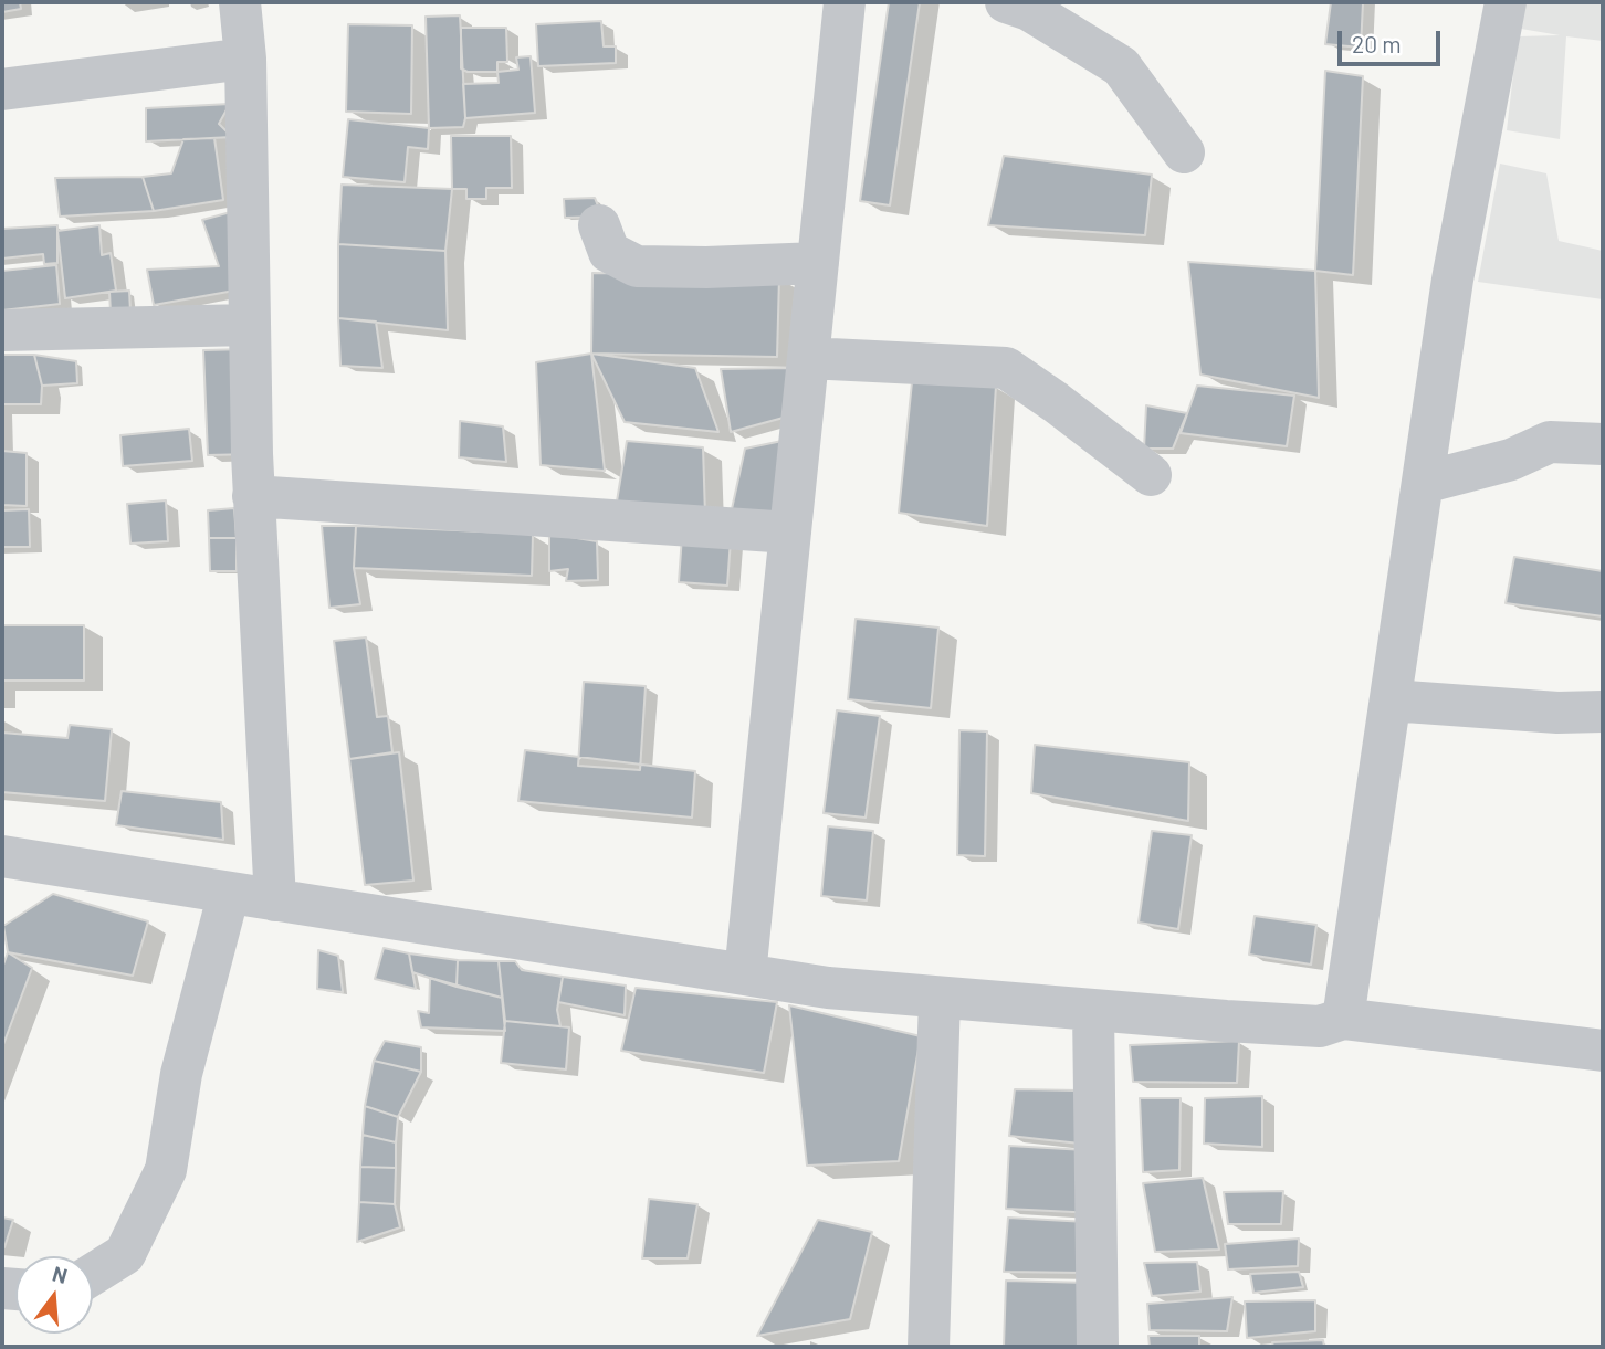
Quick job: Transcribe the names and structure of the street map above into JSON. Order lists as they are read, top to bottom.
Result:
{
  "scale_bar": "20 m",
  "north": "top"
}
